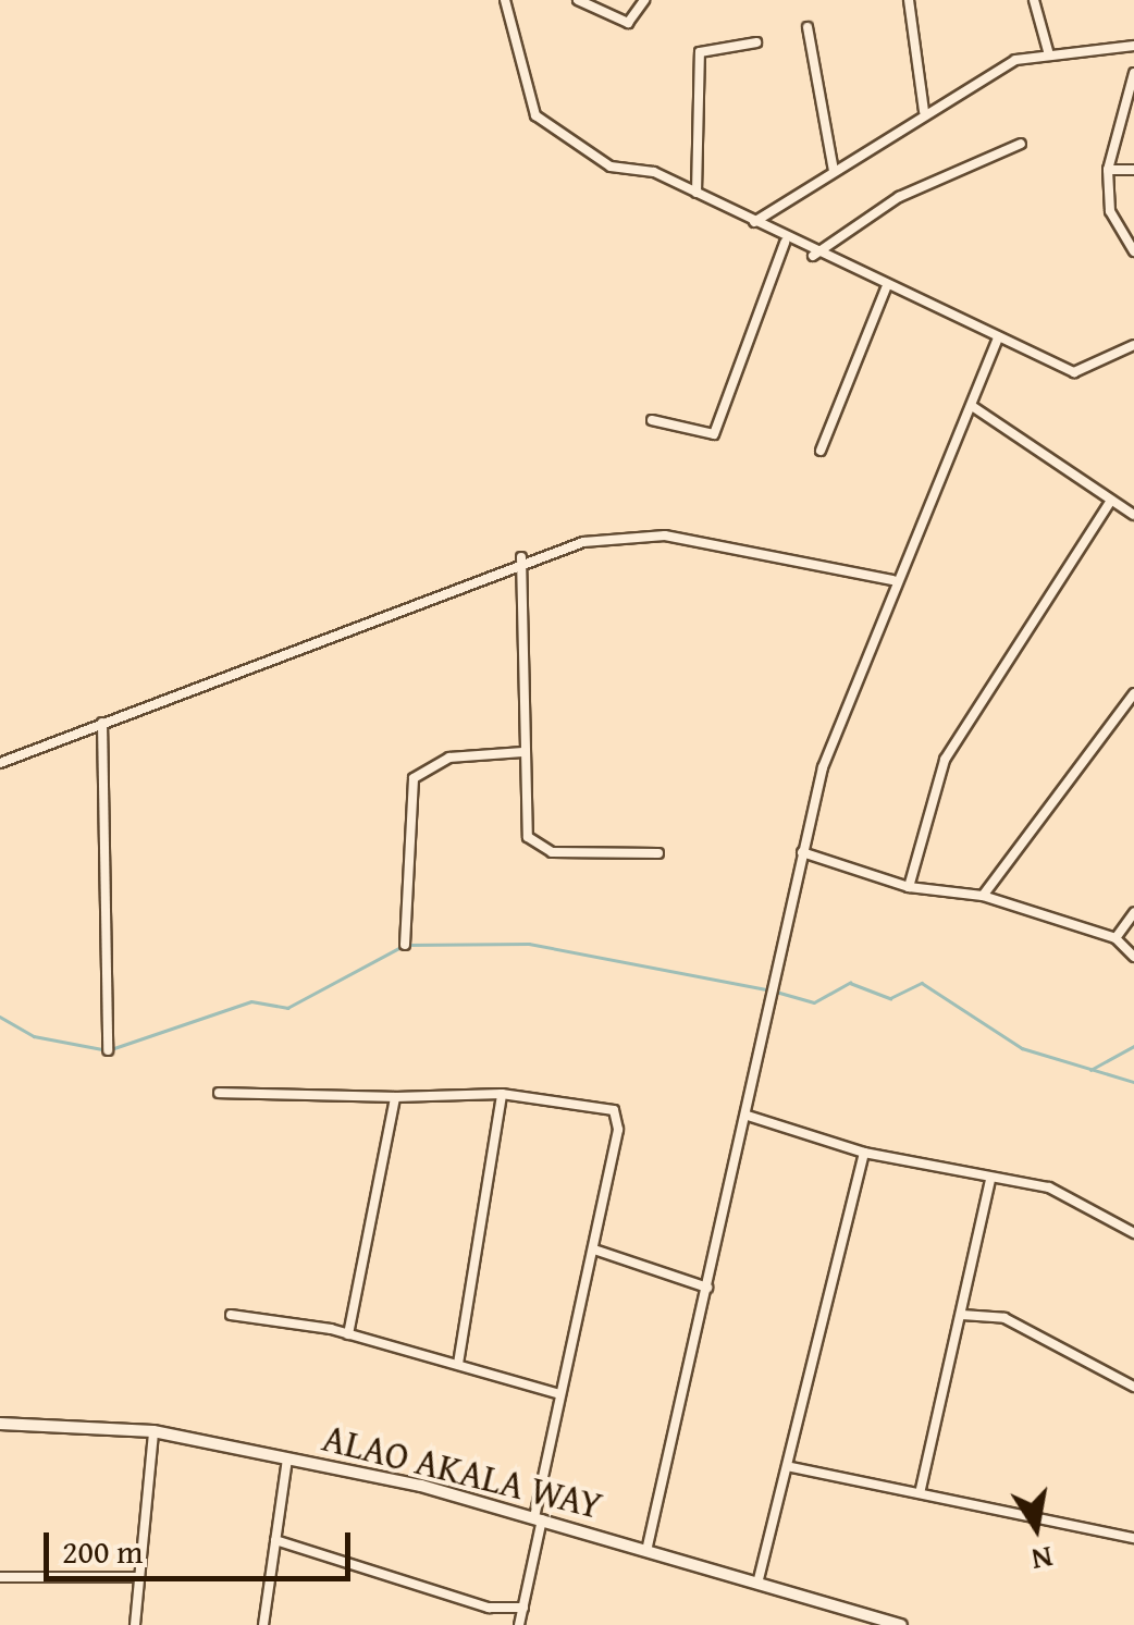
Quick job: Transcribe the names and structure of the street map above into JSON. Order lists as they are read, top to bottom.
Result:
{
  "streets": {
    "street": ["ALAO AKALA WAY"]
  },
  "scale_bar": "200 m",
  "north": "bottom"
}
